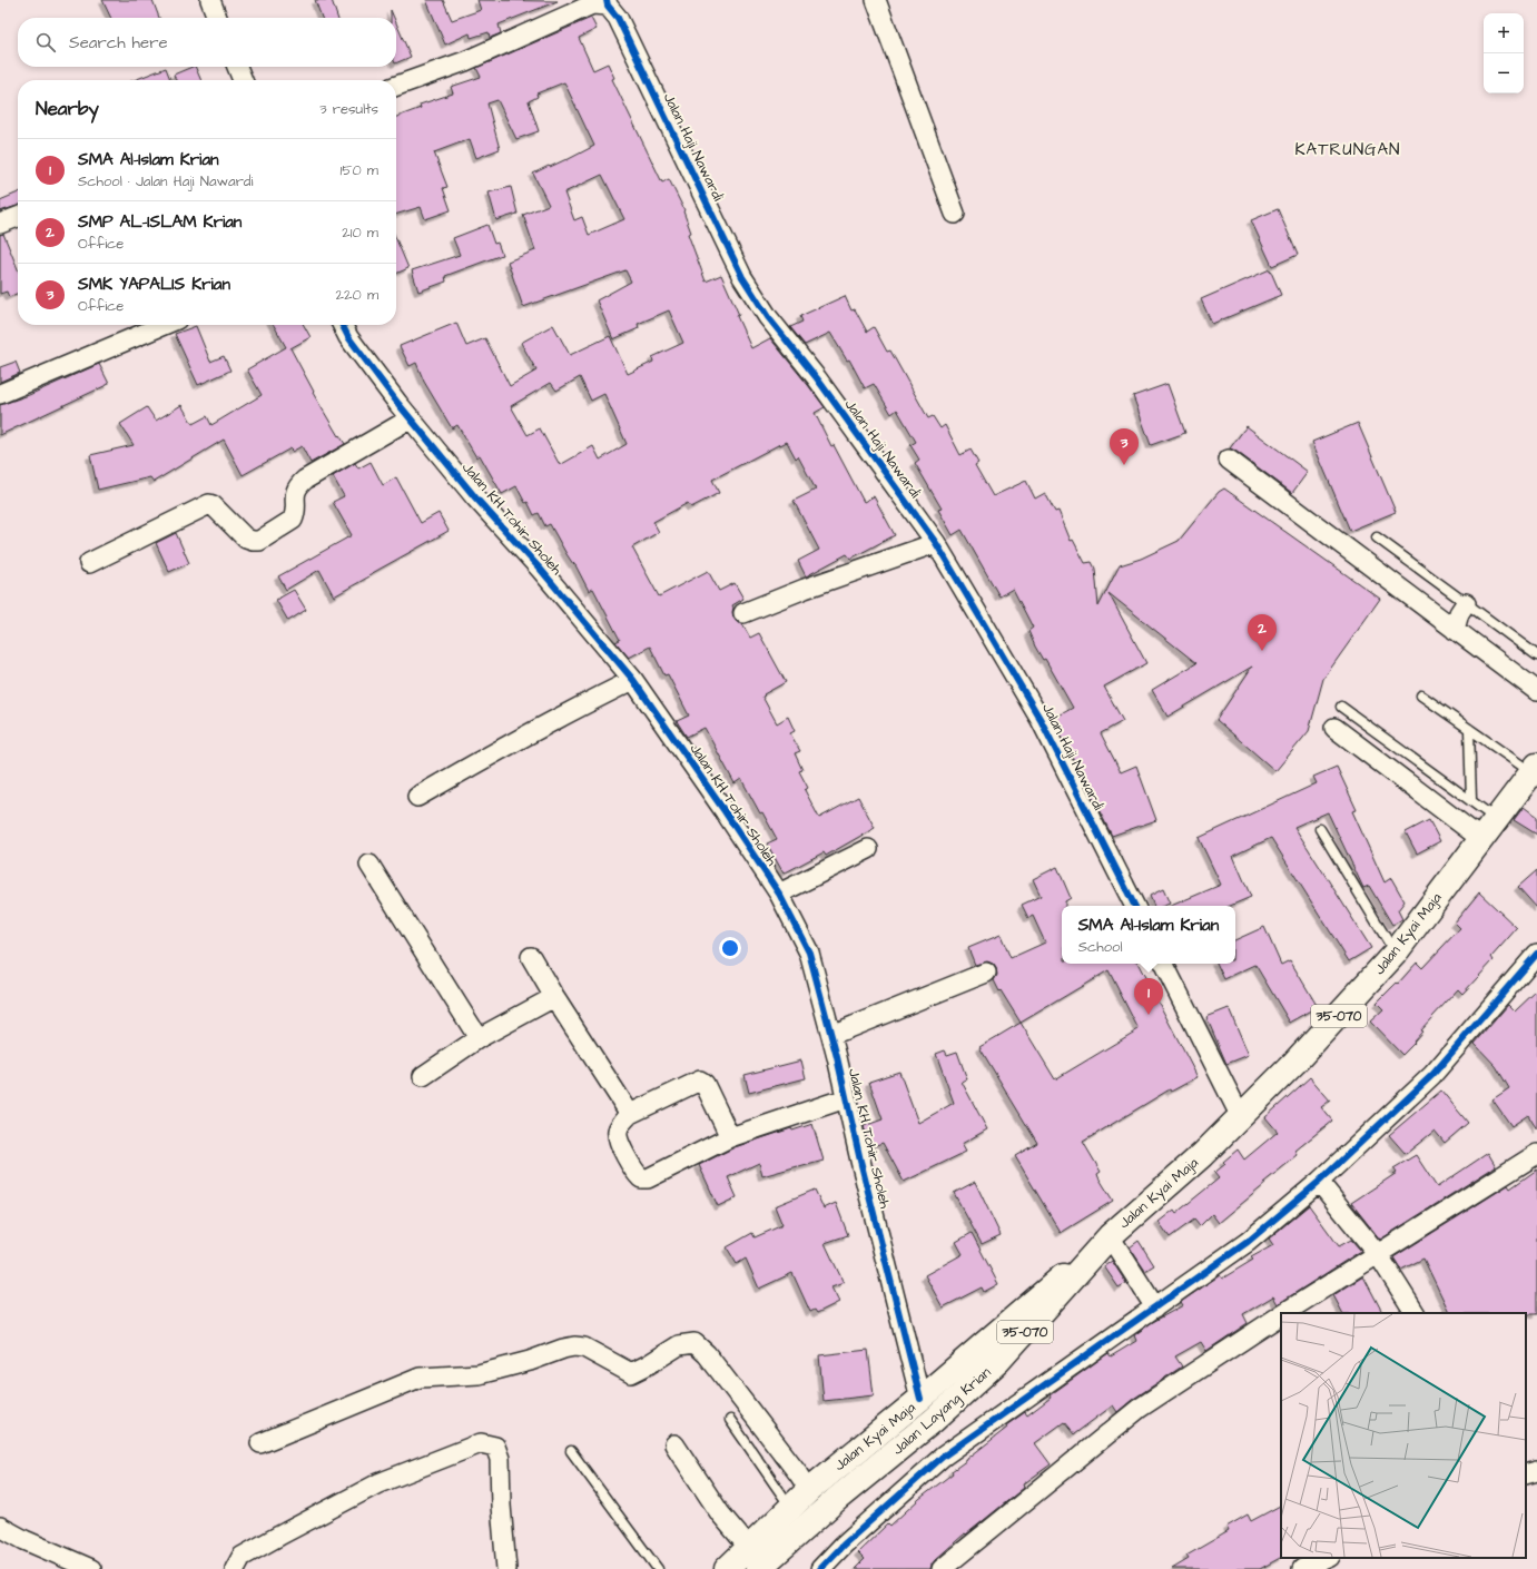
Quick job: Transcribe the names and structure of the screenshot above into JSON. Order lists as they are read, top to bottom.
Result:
{
  "streets": {
    "main road": ["Jalan Kyai Maja", "35-070", "Jalan Layang Krian"],
    "street": ["Jalan Haji Nawardi", "Jalan KH Tohir Sholeh"]
  },
  "crossings": [
    ["Jalan KH Tohir Sholeh", "Jalan Kyai Maja"],
    ["Jalan Kyai Maja", "Jalan Layang Krian"]
  ],
  "districts": ["KATRUNGAN"],
  "page": {
    "map_buttons": ["+", "−"],
    "search": "Search here",
    "heading": ["Nearby", "3 results"],
    "list": [
      {
        "mark": "1",
        "name": "SMA Al-Islam Krian",
        "note": "School · Jalan Haji Nawardi",
        "value": "150 m"
      },
      {
        "mark": "2",
        "name": "SMP AL-ISLAM Krian",
        "note": "Office",
        "value": "210 m"
      },
      {
        "mark": "3",
        "name": "SMK YAPALIS Krian",
        "note": "Office",
        "value": "220 m"
      }
    ],
    "pins": ["3", "2", "1"],
    "popup": ["SMA Al-Islam Krian", "School"]
  }
}
